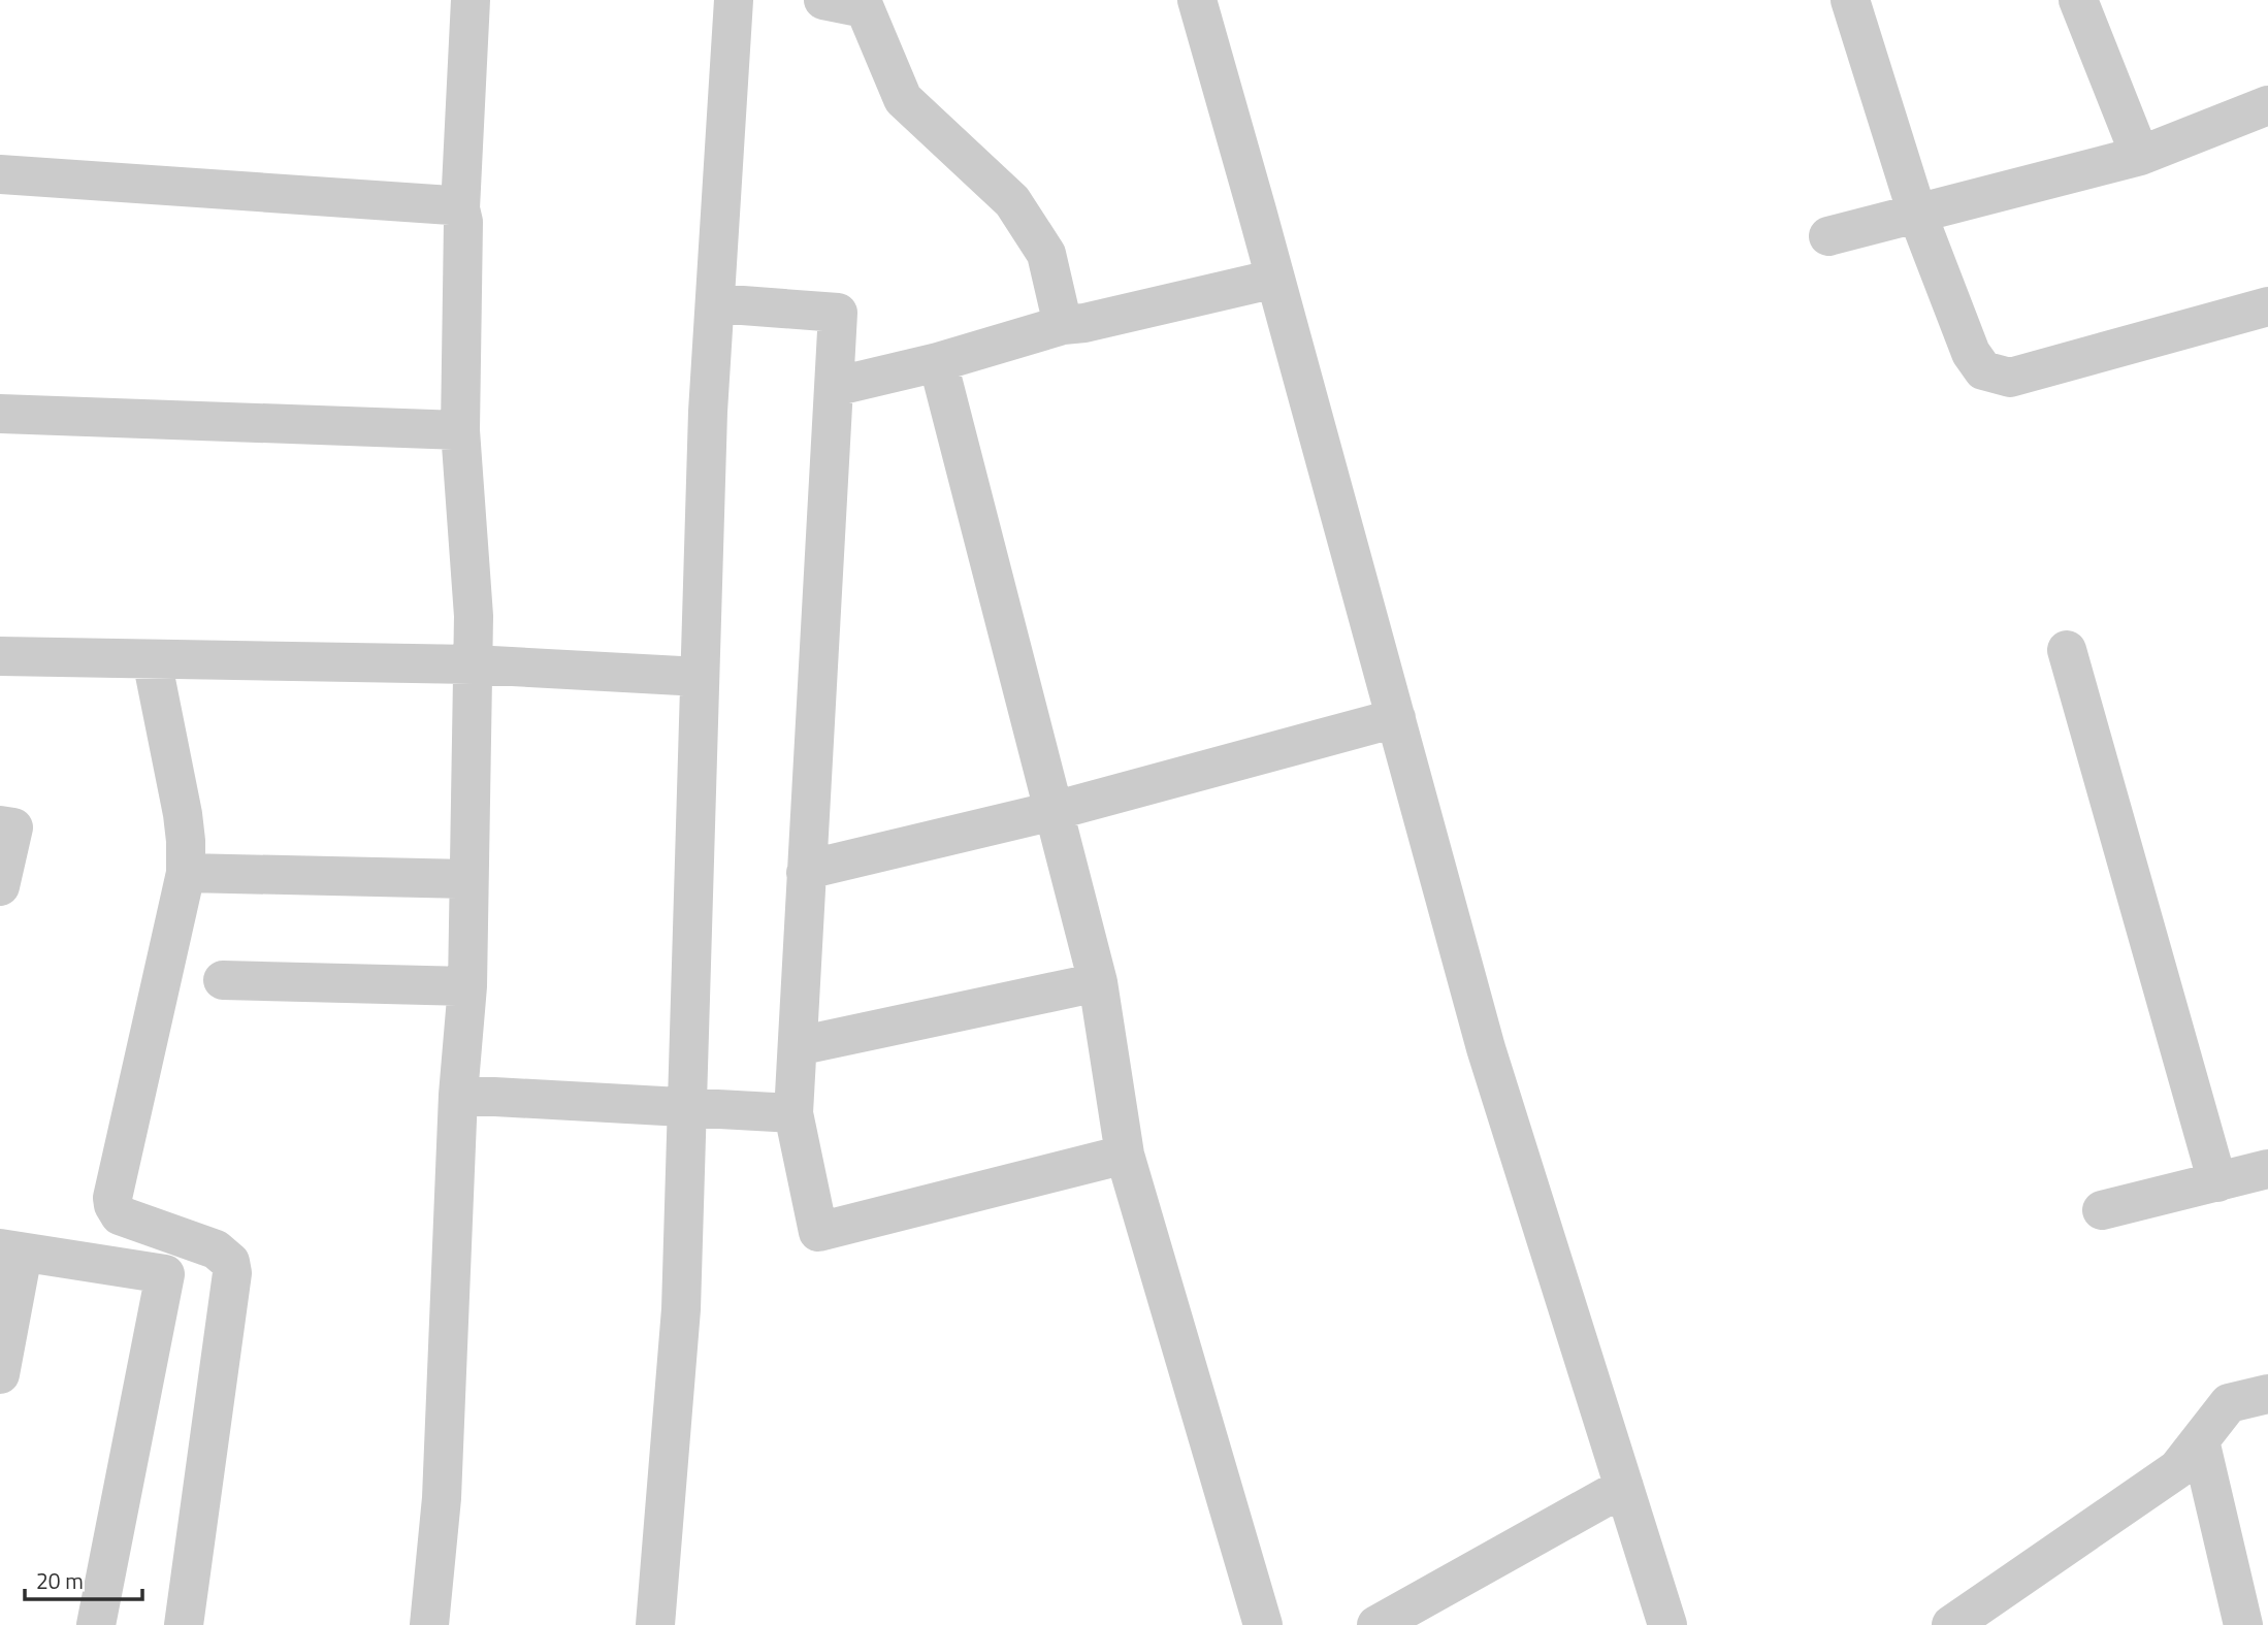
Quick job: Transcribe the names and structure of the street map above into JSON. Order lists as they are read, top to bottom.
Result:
{
  "scale_bar": "20 m"
}
